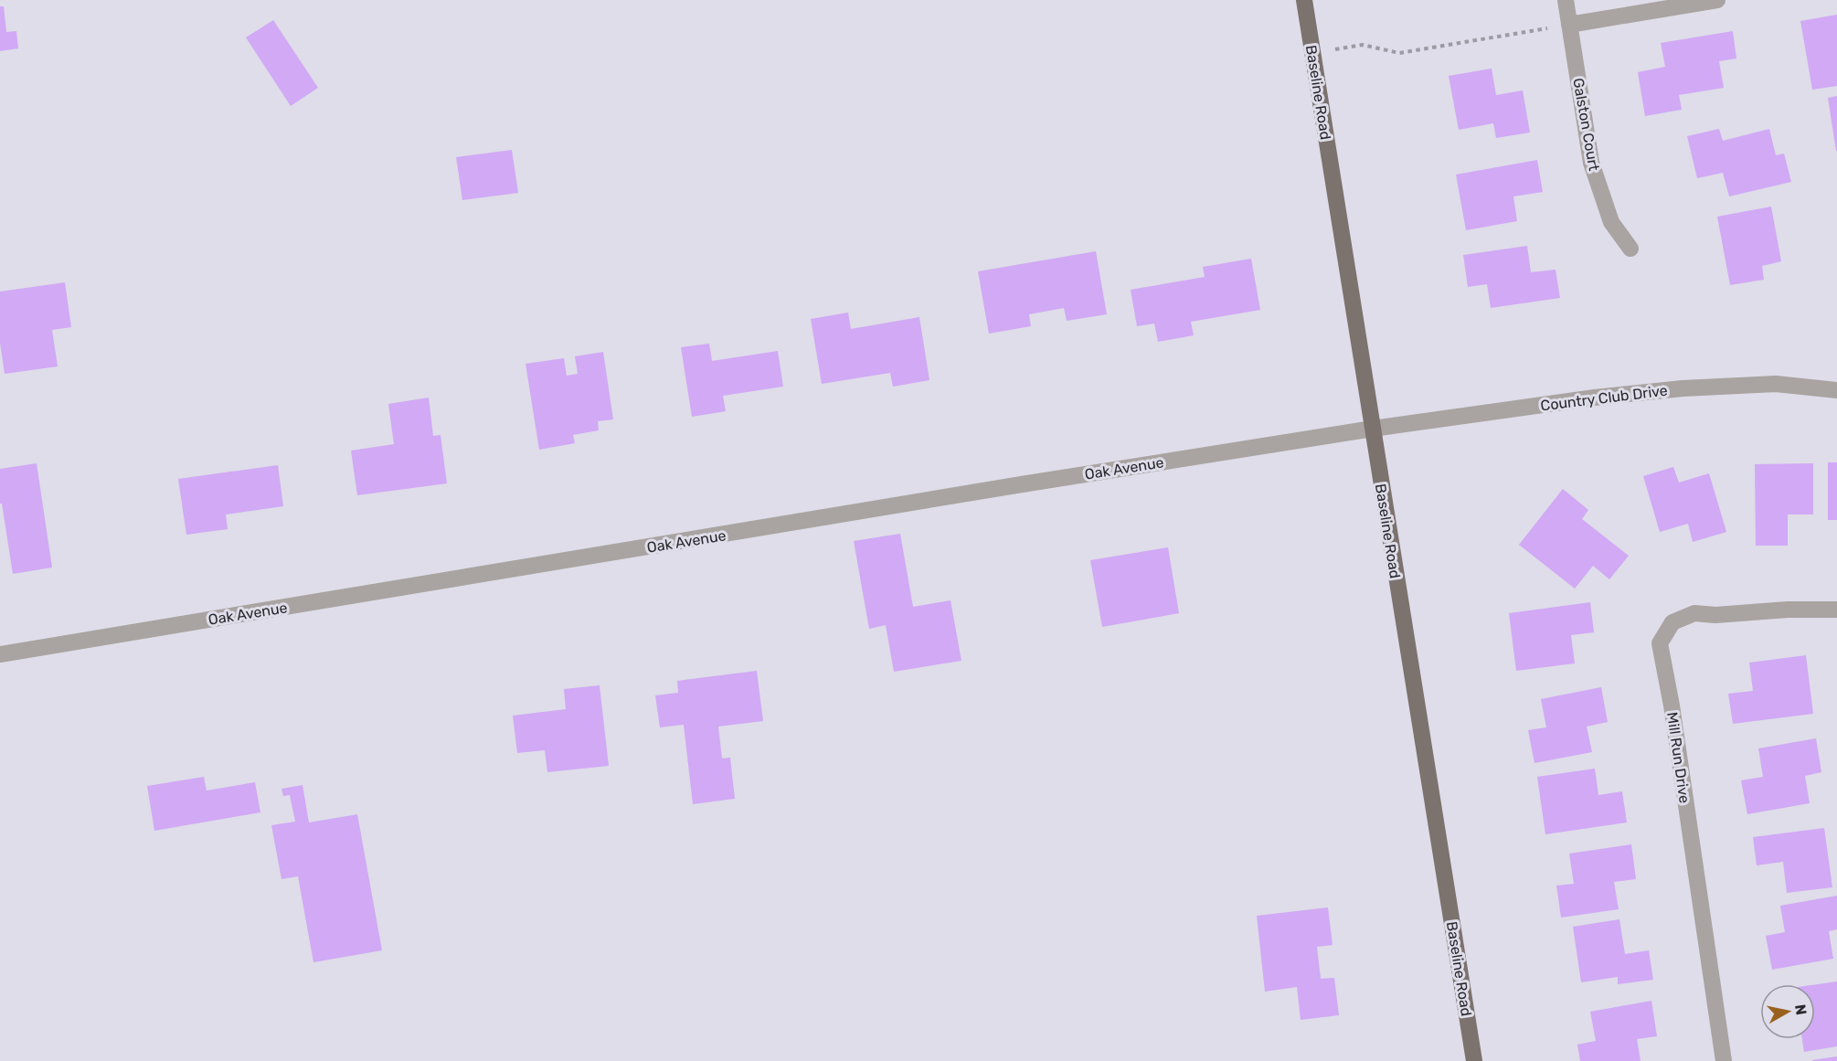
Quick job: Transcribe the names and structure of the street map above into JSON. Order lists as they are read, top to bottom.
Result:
{
  "streets": {
    "main road": ["Baseline Road"],
    "street": [
      "Galston Court",
      "Country Club Drive",
      "Oak Avenue",
      "Mill Run Drive"
    ]
  },
  "crossings": [
    ["Baseline Road", "Country Club Drive"],
    ["Baseline Road", "Oak Avenue"],
    ["Country Club Drive", "Oak Avenue"]
  ],
  "north": "right"
}
